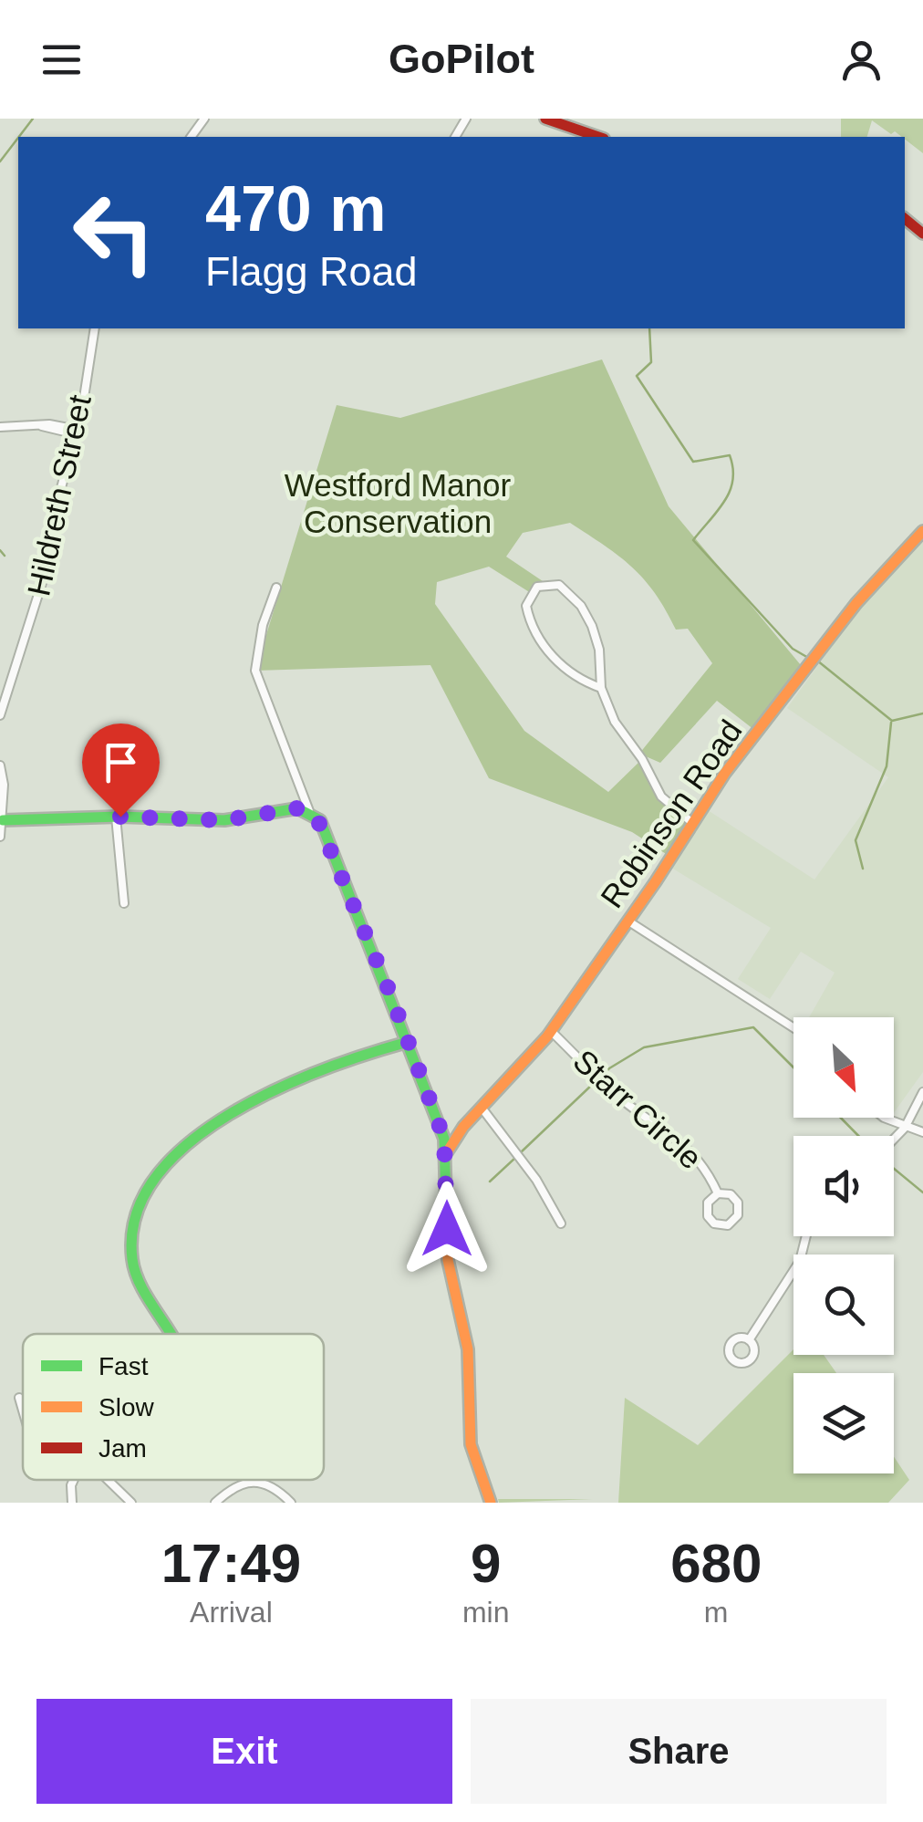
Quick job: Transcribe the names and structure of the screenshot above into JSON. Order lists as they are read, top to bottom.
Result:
{
  "streets": {
    "street": ["Hildreth Street", "Robinson Road", "Starr Circle"]
  },
  "crossings": [
    ["Robinson Road", "Starr Circle"]
  ],
  "parks": ["Westford Manor Conservation"],
  "legend": ["Fast", "Slow", "Jam"],
  "north": "bottom right",
  "page": {
    "header": "GoPilot",
    "turn": ["470 m", "Flagg Road"],
    "eta": [
      "17:49",
      "Arrival",
      "9",
      "min",
      "680",
      "m"
    ],
    "buttons": ["Exit", "Share"]
  }
}
